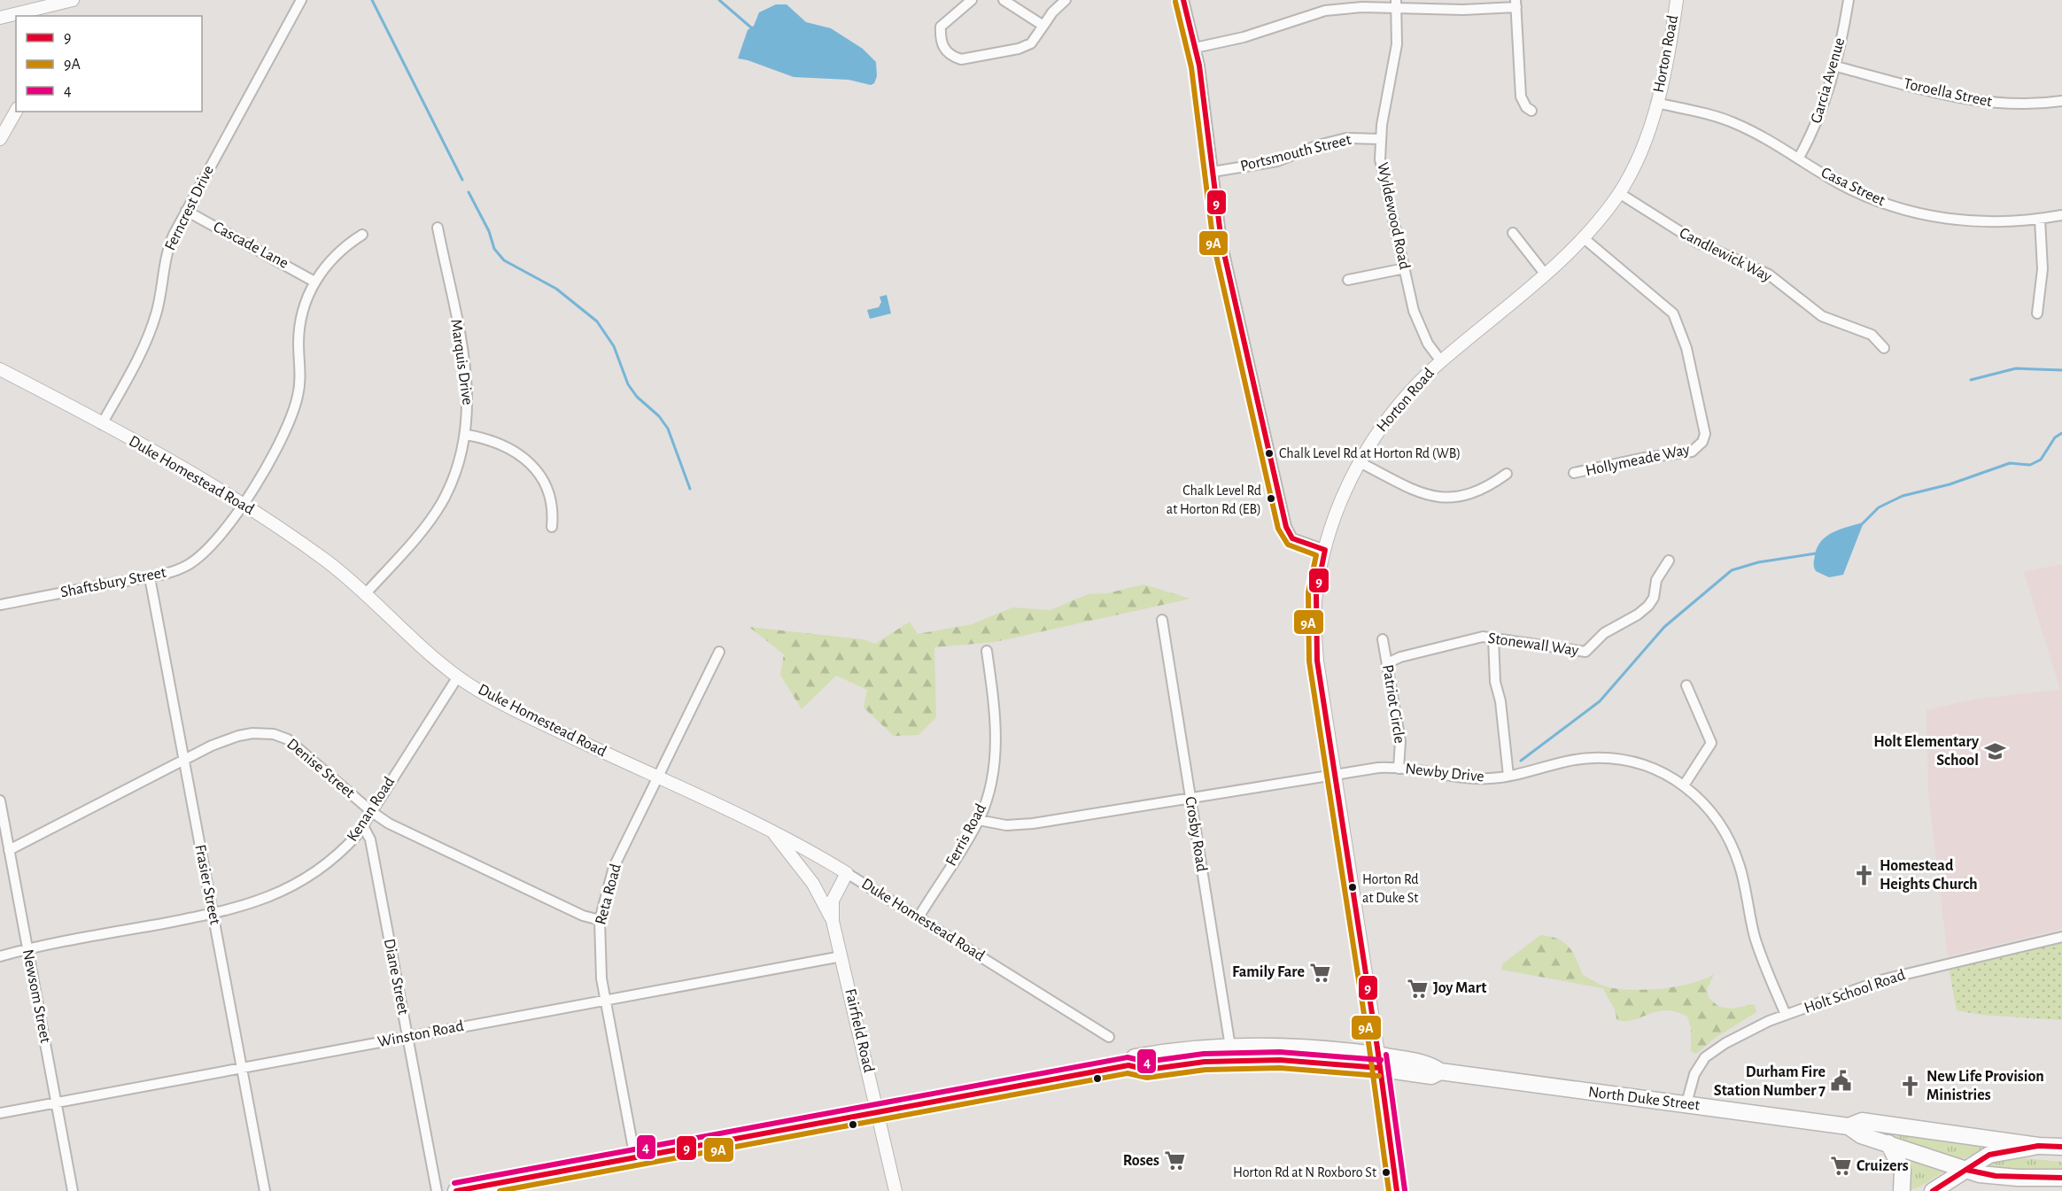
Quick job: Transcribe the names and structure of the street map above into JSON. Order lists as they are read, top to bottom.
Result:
{
  "streets": {
    "main road": ["North Duke Street"],
    "street": [
      "Horton Road",
      "Garcia Avenue",
      "Toroella Street",
      "Portsmouth Street",
      "Casa Street",
      "Ferncrest Drive",
      "Wyldewood Road",
      "Cascade Lane",
      "Candlewick Way",
      "Marquis Drive",
      "Hollymeade Way",
      "Duke Homestead Road",
      "Shaftsbury Street",
      "Stonewall Way",
      "Patriot Circle",
      "Denise Street",
      "Newby Drive",
      "Kenan Road",
      "Crosby Road",
      "Ferris Road",
      "Frasier Street",
      "Reta Road",
      "Diane Street",
      "Holt School Road",
      "Newsom Street",
      "Fairfield Road",
      "Winston Road"
    ]
  },
  "crossings": [
    ["Horton Road", "Casa Street"],
    ["Horton Road", "Wyldewood Road"],
    ["Horton Road", "Candlewick Way"],
    ["Horton Road", "Hollymeade Way"],
    ["Horton Road", "Newby Drive"],
    ["Horton Road", "North Duke Street"],
    ["Garcia Avenue", "Toroella Street"],
    ["Garcia Avenue", "Casa Street"],
    ["Portsmouth Street", "Wyldewood Road"],
    ["Ferncrest Drive", "Cascade Lane"],
    ["Ferncrest Drive", "Duke Homestead Road"],
    ["Cascade Lane", "Shaftsbury Street"],
    ["Marquis Drive", "Duke Homestead Road"],
    ["Duke Homestead Road", "Shaftsbury Street"],
    ["Duke Homestead Road", "Kenan Road"],
    ["Duke Homestead Road", "Ferris Road"],
    ["Duke Homestead Road", "Reta Road"],
    ["Duke Homestead Road", "Fairfield Road"],
    ["Shaftsbury Street", "Frasier Street"],
    ["Stonewall Way", "Patriot Circle"],
    ["Patriot Circle", "Newby Drive"],
    ["Denise Street", "Kenan Road"],
    ["Denise Street", "Frasier Street"],
    ["Denise Street", "Reta Road"],
    ["Denise Street", "Newsom Street"],
    ["Newby Drive", "Crosby Road"],
    ["Newby Drive", "Ferris Road"],
    ["Newby Drive", "Holt School Road"],
    ["Kenan Road", "Frasier Street"],
    ["Kenan Road", "Diane Street"],
    ["Kenan Road", "Newsom Street"],
    ["Crosby Road", "North Duke Street"],
    ["Frasier Street", "Winston Road"],
    ["Reta Road", "Winston Road"],
    ["Reta Road", "North Duke Street"],
    ["Diane Street", "Winston Road"],
    ["Holt School Road", "North Duke Street"],
    ["Newsom Street", "Winston Road"],
    ["Fairfield Road", "Winston Road"],
    ["Fairfield Road", "North Duke Street"]
  ],
  "places": {
    "other": [
      "Chalk Level Rd at Horton Rd (WB)",
      "Chalk Level Rd at Horton Rd (EB)",
      "Horton Rd at Duke St",
      "Horton Rd at N Roxboro St"
    ],
    "school or university": ["Holt Elementary School"],
    "church": ["Homestead Heights Church", "New Life Provision Ministries"],
    "supermarket": [
      "Family Fare",
      "Joy Mart",
      "Roses",
      "Cruizers"
    ],
    "public building": ["Durham Fire Station Number 7"]
  },
  "lines": ["transit line 9", "transit line 9A", "transit line 4"],
  "legend": ["9", "9A", "4"]
}
